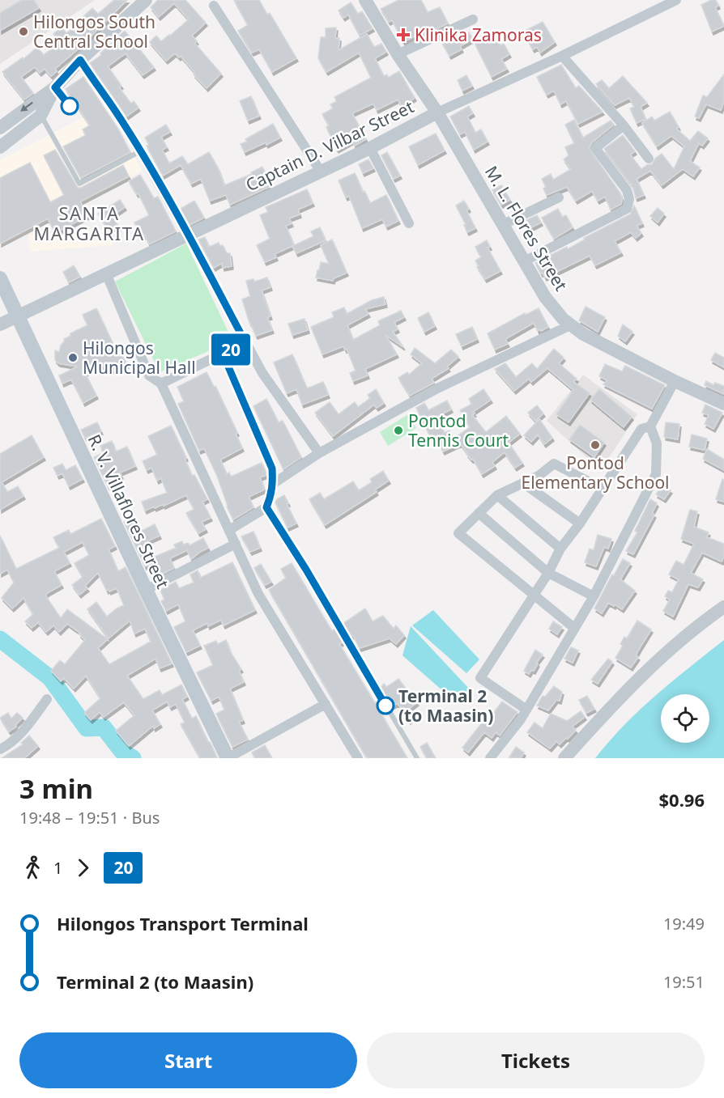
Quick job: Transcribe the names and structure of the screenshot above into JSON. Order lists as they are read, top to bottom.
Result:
{
  "streets": {
    "main road": ["R. V. Villaflores Street"],
    "street": ["Captain D. Vilbar Street", "M. L. Flores Street"]
  },
  "crossings": [
    ["Captain D. Vilbar Street", "M. L. Flores Street"],
    ["Captain D. Vilbar Street", "R. V. Villaflores Street"]
  ],
  "districts": ["SANTA MARGARITA"],
  "places": {
    "other": [
      "Hilongos South Central School",
      "Hilongos Municipal Hall",
      "Pontod Tennis Court",
      "Pontod Elementary School",
      "Terminal 2 (to Maasin)"
    ],
    "health": ["Klinika Zamoras"]
  },
  "lines": ["bus line 20"],
  "page": {
    "on_map": "20",
    "heading": ["3 min", "19:48 – 19:51 · Bus", "$0.96"],
    "legs": ["1", "20"],
    "list": [
      {
        "name": "Hilongos Transport Terminal",
        "value": "19:49"
      },
      {
        "name": "Terminal 2 (to Maasin)",
        "value": "19:51"
      }
    ],
    "buttons": ["Start", "Tickets"]
  }
}
